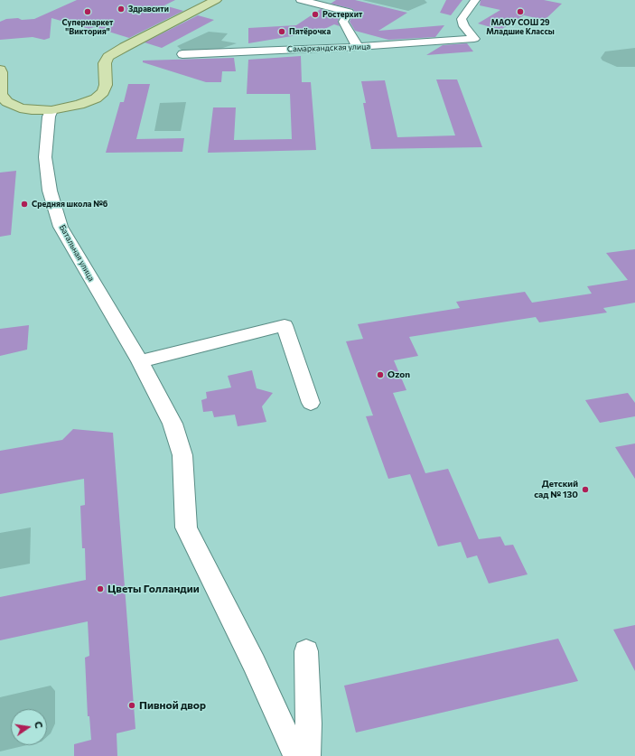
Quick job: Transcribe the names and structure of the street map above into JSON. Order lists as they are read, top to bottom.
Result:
{
  "streets": {
    "street": ["Самаркандская улица", "Батальная улица"]
  },
  "places": [
    "Здравсити",
    "Супермаркет \"Виктория\"",
    "МАОУ СОШ 29 Младшие Классы",
    "Ростерхит",
    "Пятёрочка",
    "Средняя школа №6",
    "Ozon",
    "Детский сад № 130",
    "Цветы Голландии",
    "Пивной двор"
  ],
  "north": "right"
}
